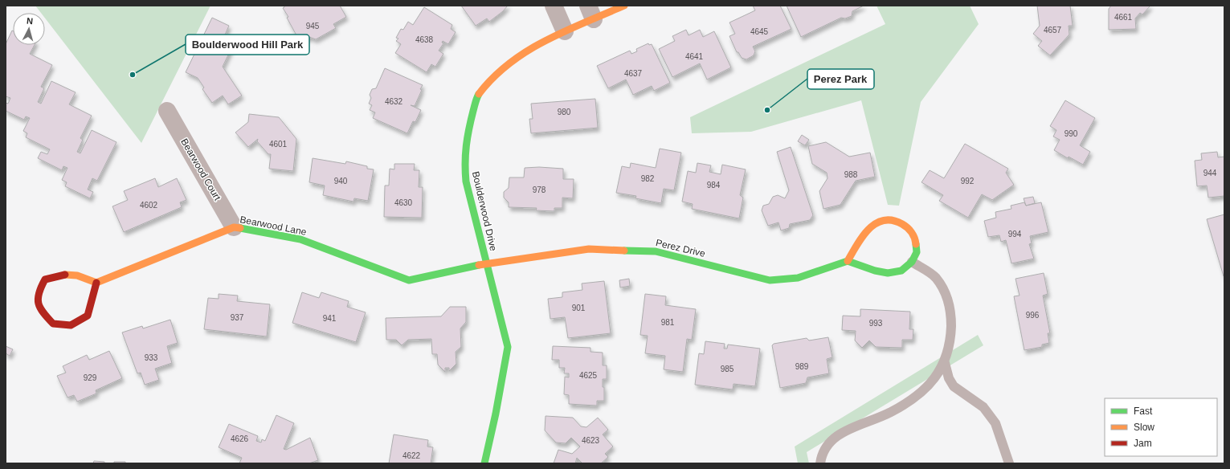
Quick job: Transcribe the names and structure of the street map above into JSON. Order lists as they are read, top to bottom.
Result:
{
  "streets": {
    "street": [
      "Bearwood Court",
      "Boulderwood Drive",
      "Bearwood Lane",
      "Perez Drive"
    ]
  },
  "crossings": [
    ["Bearwood Court", "Bearwood Lane"],
    ["Boulderwood Drive", "Bearwood Lane"],
    ["Boulderwood Drive", "Perez Drive"],
    ["Bearwood Lane", "Perez Drive"]
  ],
  "places": ["Boulderwood Hill Park", "Perez Park"],
  "house_numbers": [
    "4661",
    "945",
    "4657",
    "4645",
    "4638",
    "4641",
    "4637",
    "4632",
    "980",
    "990",
    "4601",
    "944",
    "988",
    "982",
    "940",
    "992",
    "984",
    "978",
    "4630",
    "4602",
    "994",
    "901",
    "996",
    "937",
    "941",
    "981",
    "993",
    "933",
    "989",
    "985",
    "4625",
    "929",
    "4626",
    "4623",
    "4622"
  ],
  "legend": ["Fast", "Slow", "Jam"],
  "north": "top"
}
